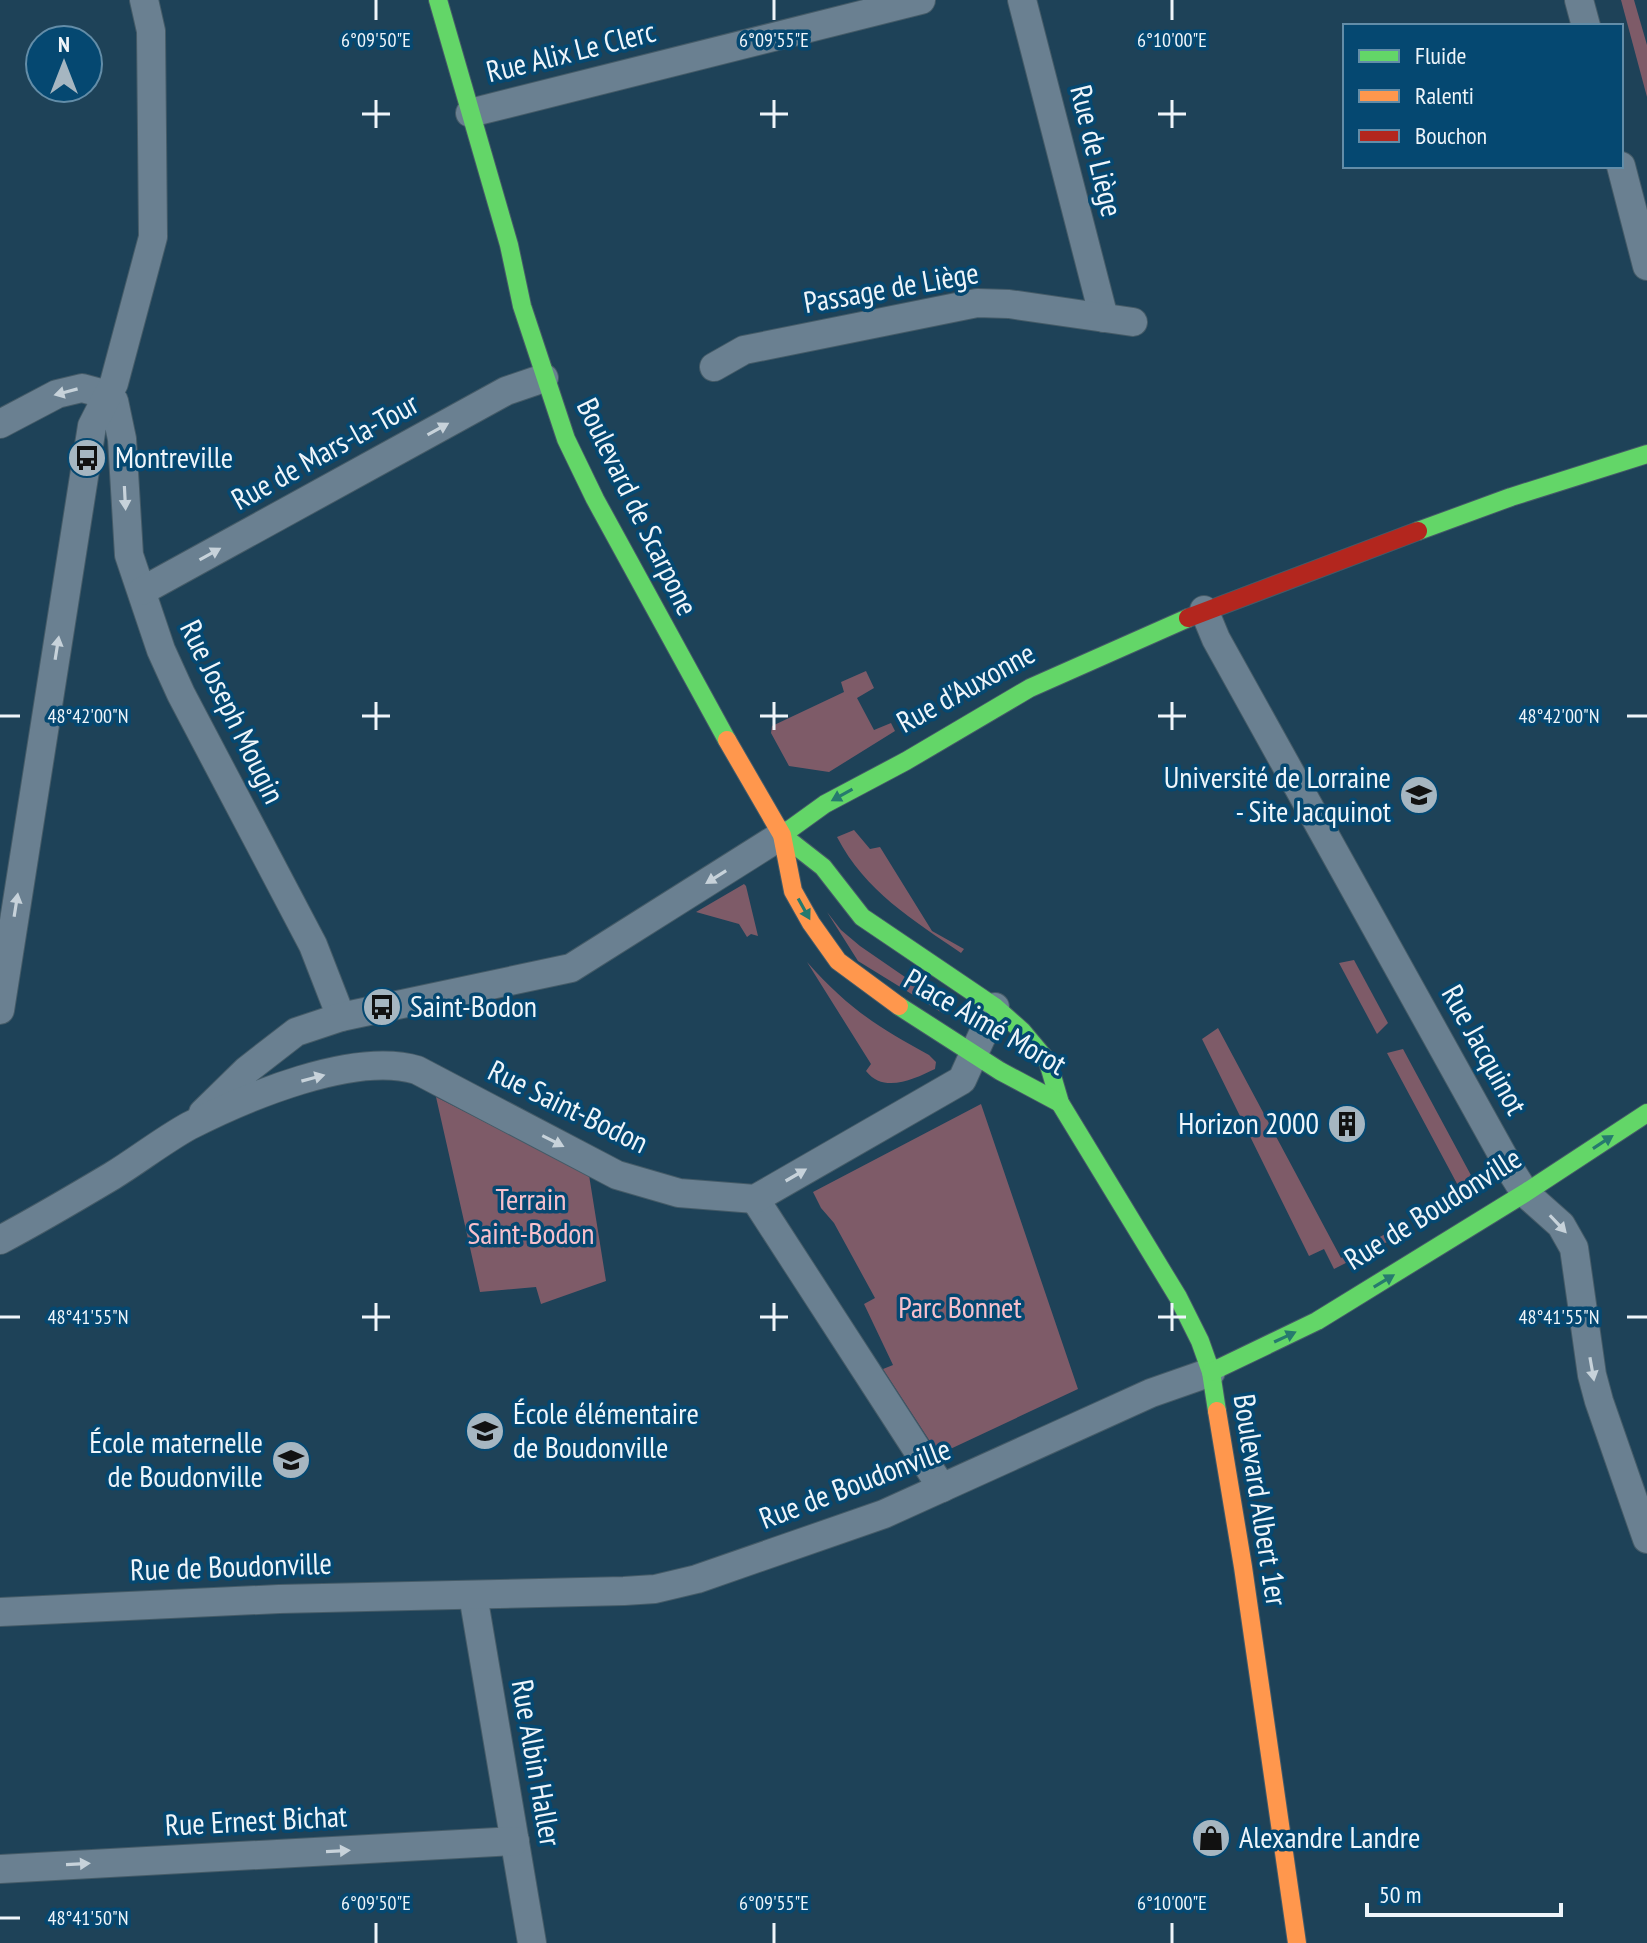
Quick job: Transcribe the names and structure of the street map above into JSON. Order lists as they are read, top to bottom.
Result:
{
  "streets": {
    "main road": [
      "Boulevard de Scarpone",
      "Rue d'Auxonne",
      "Place Aimé Morot",
      "Rue de Boudonville",
      "Boulevard Albert 1er"
    ],
    "street": [
      "Rue Alix Le Clerc",
      "Rue de Liège",
      "Passage de Liège",
      "Rue de Mars-la-Tour",
      "Rue Joseph Mougin",
      "Rue Jacquinot",
      "Rue Saint-Bodon",
      "Rue Albin Haller",
      "Rue Ernest Bichat"
    ]
  },
  "crossings": [
    ["Rue Alix Le Clerc", "Boulevard de Scarpone"],
    ["Rue de Liège", "Passage de Liège"],
    ["Rue de Mars-la-Tour", "Boulevard de Scarpone"],
    ["Rue de Mars-la-Tour", "Rue Joseph Mougin"],
    ["Boulevard de Scarpone", "Rue d'Auxonne"],
    ["Boulevard de Scarpone", "Place Aimé Morot"],
    ["Rue d'Auxonne", "Rue Joseph Mougin"],
    ["Rue d'Auxonne", "Place Aimé Morot"],
    ["Rue d'Auxonne", "Rue Jacquinot"],
    ["Rue d'Auxonne", "Rue Saint-Bodon"],
    ["Rue Joseph Mougin", "Rue Saint-Bodon"],
    ["Place Aimé Morot", "Boulevard Albert 1er"],
    ["Rue Jacquinot", "Rue de Boudonville"],
    ["Rue de Boudonville", "Boulevard Albert 1er"],
    ["Rue de Boudonville", "Rue Albin Haller"],
    ["Rue Albin Haller", "Rue Ernest Bichat"]
  ],
  "one_way": [
    "Rue de Mars-la-Tour",
    "Rue d'Auxonne",
    "Rue Jacquinot",
    "Rue Saint-Bodon",
    "Rue Ernest Bichat"
  ],
  "parks": ["Terrain Saint-Bodon", "Parc Bonnet"],
  "places": {
    "bus stop": ["Montreville", "Saint-Bodon"],
    "school or university": ["Université de Lorraine - Site Jacquinot", "École élémentaire de Boudonville", "École maternelle de Boudonville"],
    "building": ["Horizon 2000"],
    "shop": ["Alexandre Landre"]
  },
  "legend": ["Fluide", "Ralenti", "Bouchon"],
  "scale_bar": "50 m",
  "north": "top",
  "coordinates": [
    "6°09'50\"E",
    "6°09'55\"E",
    "6°10'00\"E",
    "48°42'00\"N",
    "48°41'55\"N",
    "48°41'50\"N"
  ]
}
